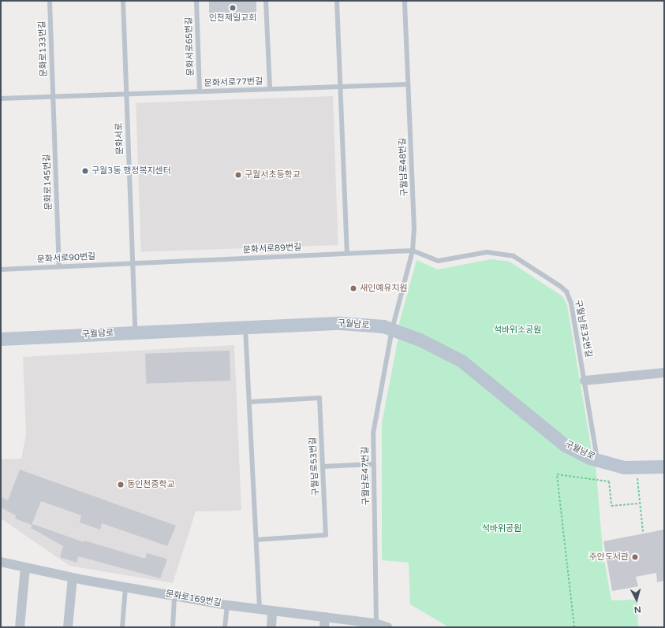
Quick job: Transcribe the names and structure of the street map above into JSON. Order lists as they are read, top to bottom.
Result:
{
  "streets": {
    "street": ["구월남로", "문화로169번길"],
    "lane": [
      "문화서로65번길",
      "문화로133번길",
      "문화서로77번길",
      "문화서로",
      "구월남로48번길",
      "문화로145번길",
      "문화서로89번길",
      "문화서로90번길",
      "구월남로32번길",
      "구월남로53번길",
      "구월남로47번길"
    ]
  },
  "crossings": [
    ["문화서로65번길", "문화서로77번길"],
    ["문화로133번길", "문화로145번길"],
    ["문화서로77번길", "문화서로"],
    ["문화서로77번길", "구월남로48번길"],
    ["문화서로", "문화서로89번길"],
    ["문화서로", "문화서로90번길"],
    ["문화서로", "구월남로"],
    ["구월남로48번길", "문화서로89번길"],
    ["구월남로48번길", "구월남로"],
    ["구월남로48번길", "구월남로32번길"],
    ["구월남로48번길", "구월남로47번길"],
    ["문화로145번길", "문화서로90번길"],
    ["문화서로89번길", "문화서로90번길"],
    ["문화서로89번길", "구월남로32번길"],
    ["구월남로", "구월남로32번길"],
    ["구월남로", "구월남로47번길"],
    ["구월남로47번길", "문화로169번길"]
  ],
  "parks": ["석바위소공원", "석바위공원"],
  "places": [
    "인천제일교회",
    "구월3동 행정복지센터",
    "구월서초등학교",
    "새인예유치원",
    "동인천중학교",
    "주안도서관"
  ],
  "north": "bottom"
}
